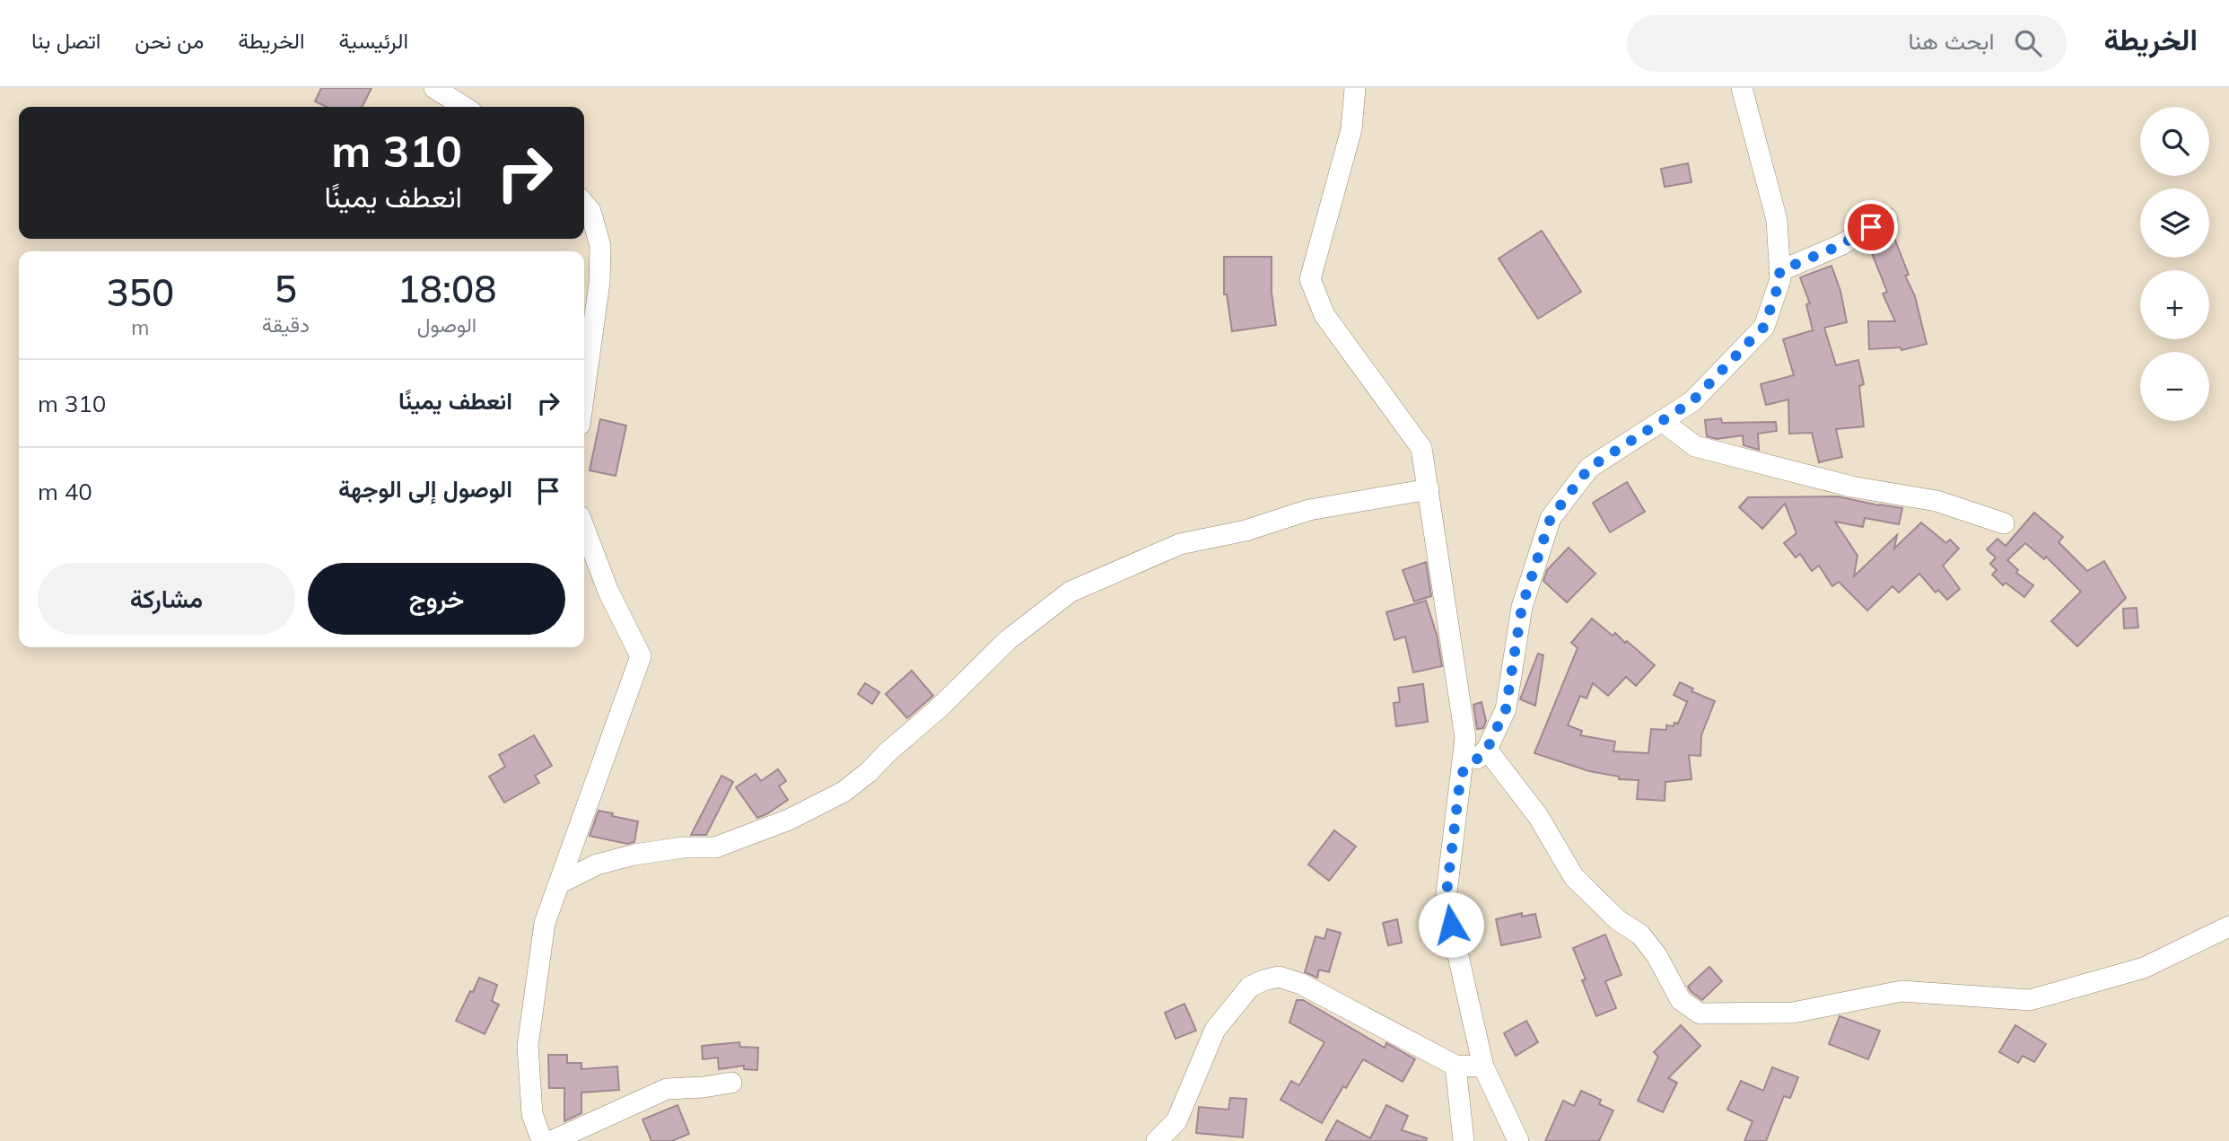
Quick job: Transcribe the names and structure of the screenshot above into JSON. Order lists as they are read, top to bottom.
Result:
{
  "page": {
    "header": "الخريطة",
    "search": "ابحث هنا",
    "nav": [
      "الرئيسية",
      "الخريطة",
      "من نحن",
      "اتصل بنا"
    ],
    "map_buttons": ["+", "−"],
    "turn": ["310 m", "انعطف يمينًا"],
    "eta": [
      "18:08",
      "الوصول",
      "5",
      "دقيقة",
      "350",
      "m"
    ],
    "list": [
      {
        "name": "انعطف يمينًا",
        "value": "310 m"
      },
      {
        "name": "الوصول إلى الوجهة",
        "value": "40 m"
      }
    ],
    "buttons": ["خروج", "مشاركة"]
  }
}
